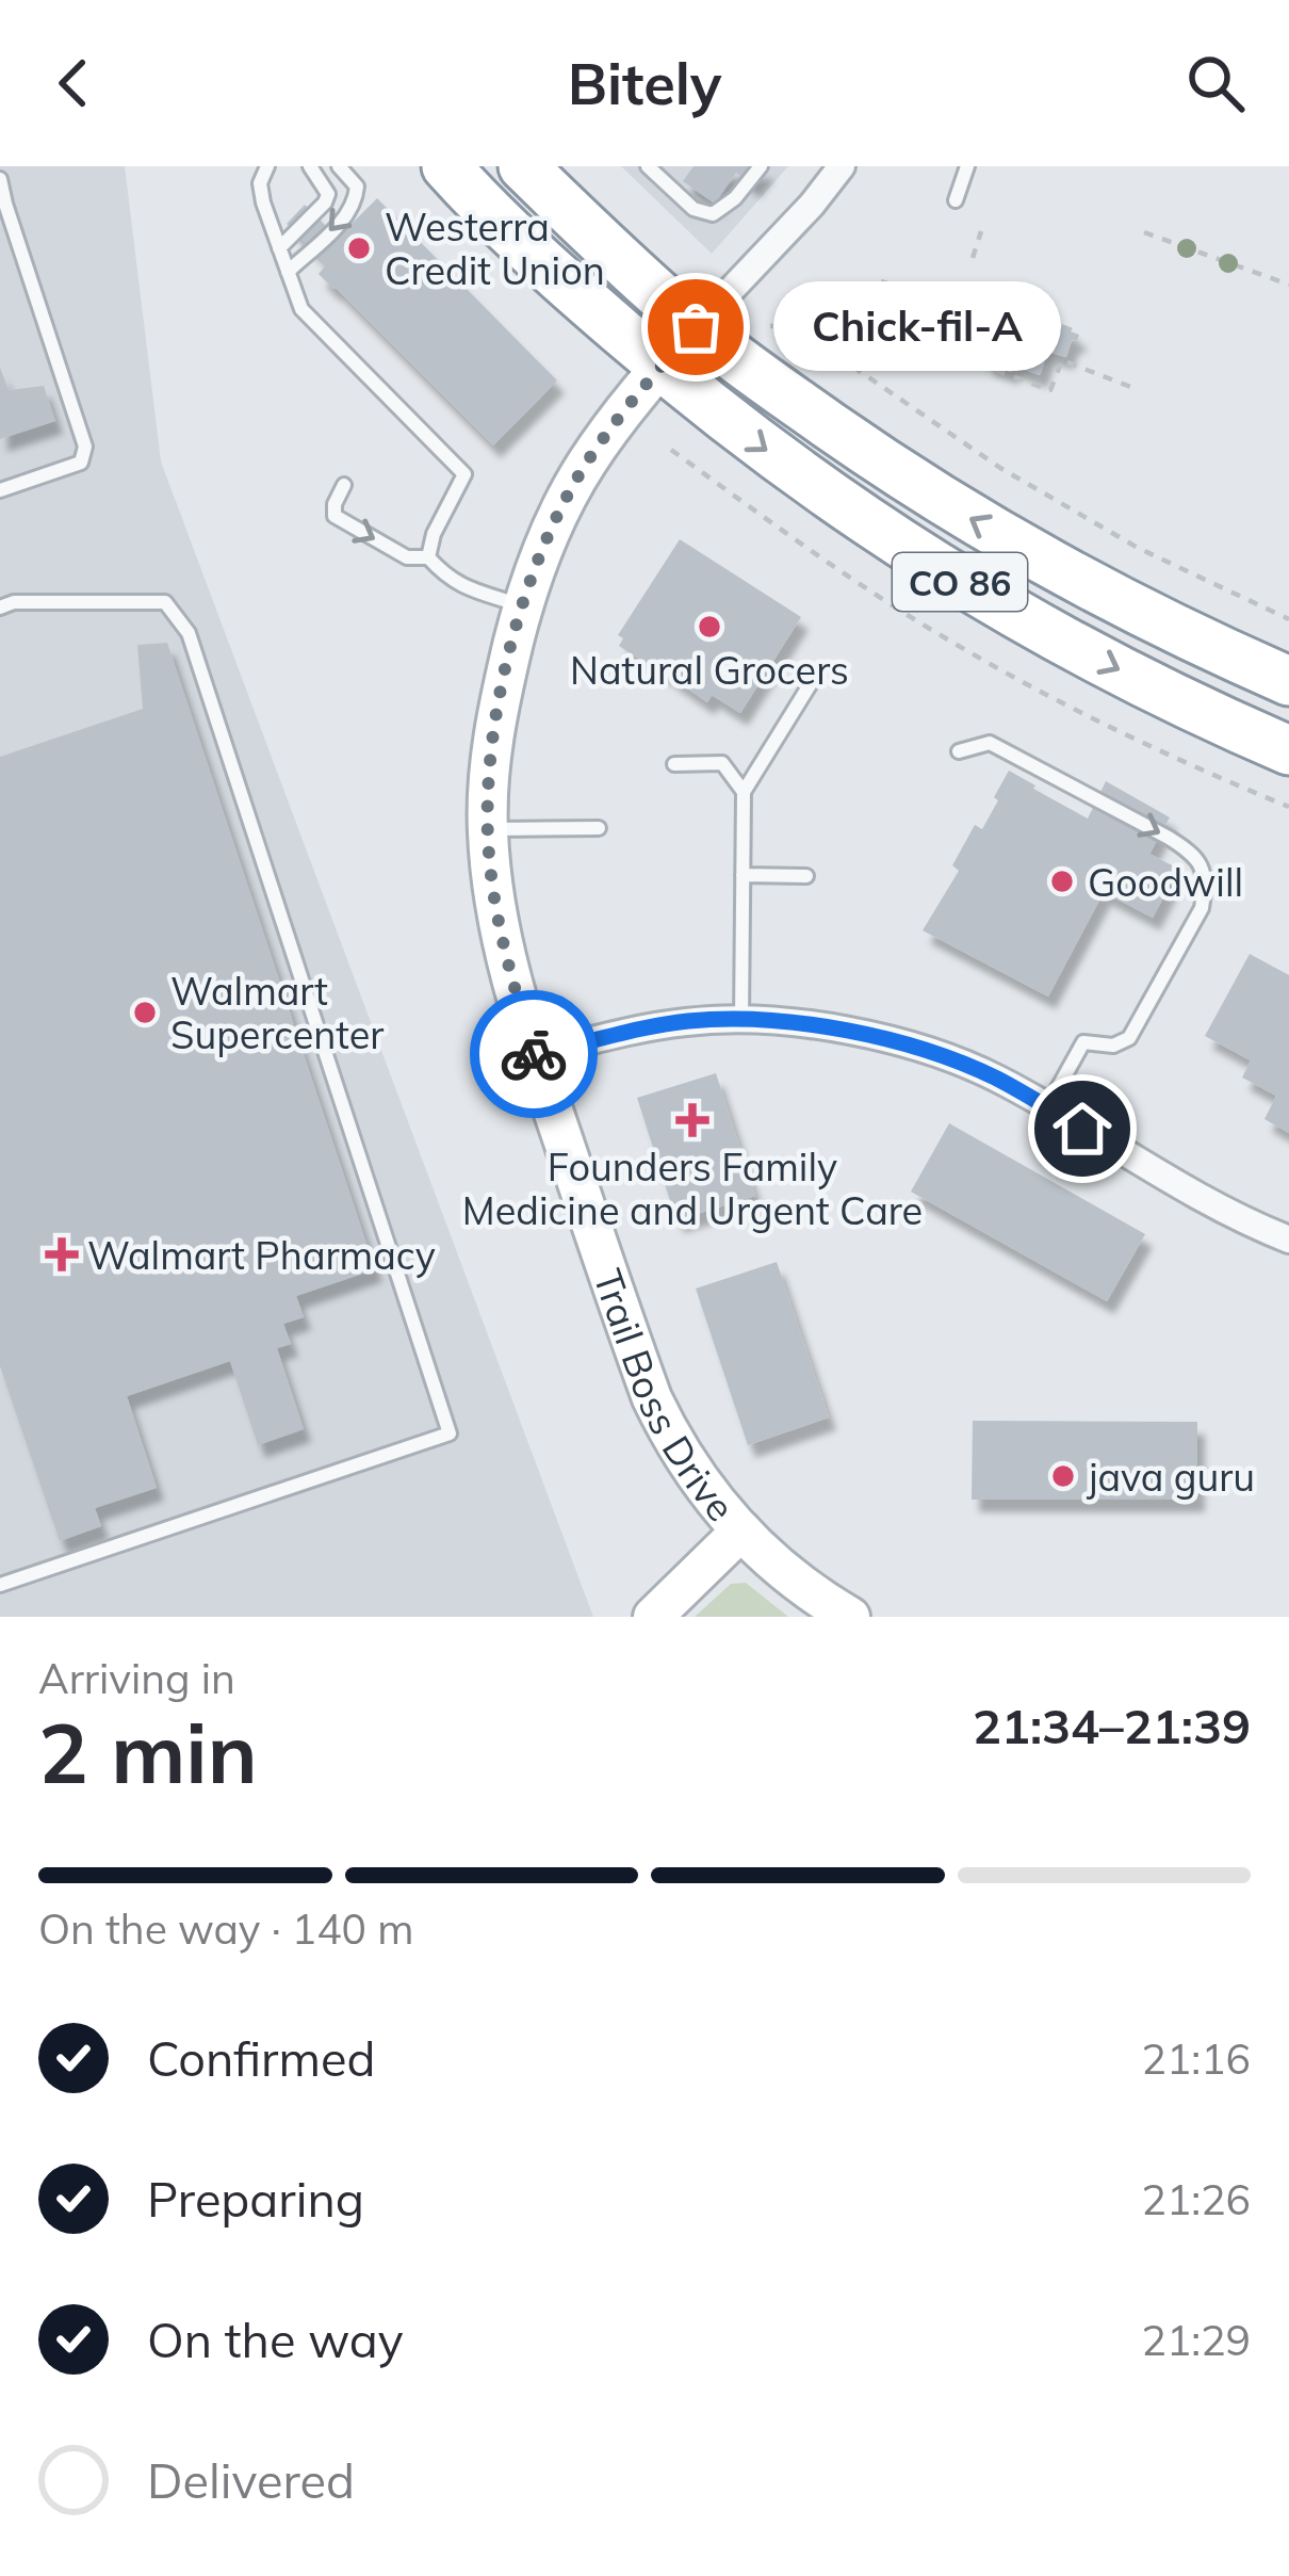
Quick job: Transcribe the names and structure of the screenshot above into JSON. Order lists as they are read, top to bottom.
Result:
{
  "streets": {
    "highway": ["CO 86"],
    "street": ["Trail Boss Drive"]
  },
  "crossings": [
    ["CO 86", "Trail Boss Drive"]
  ],
  "places": {
    "other": [
      "Westerra Credit Union",
      "Chick-fil-A",
      "Natural Grocers",
      "Goodwill",
      "Walmart Supercenter",
      "java guru"
    ],
    "health": ["Founders Family Medicine and Urgent Care", "Walmart Pharmacy"]
  },
  "page": {
    "header": "Bitely",
    "bubble": "Chick-fil-A",
    "heading": ["2 min", "Arriving in", "21:34–21:39"],
    "bar": "On the way · 140 m",
    "list": [
      ["Confirmed", "21:16"],
      ["Preparing", "21:26"],
      ["On the way", "21:29"],
      "Delivered"
    ]
  }
}
